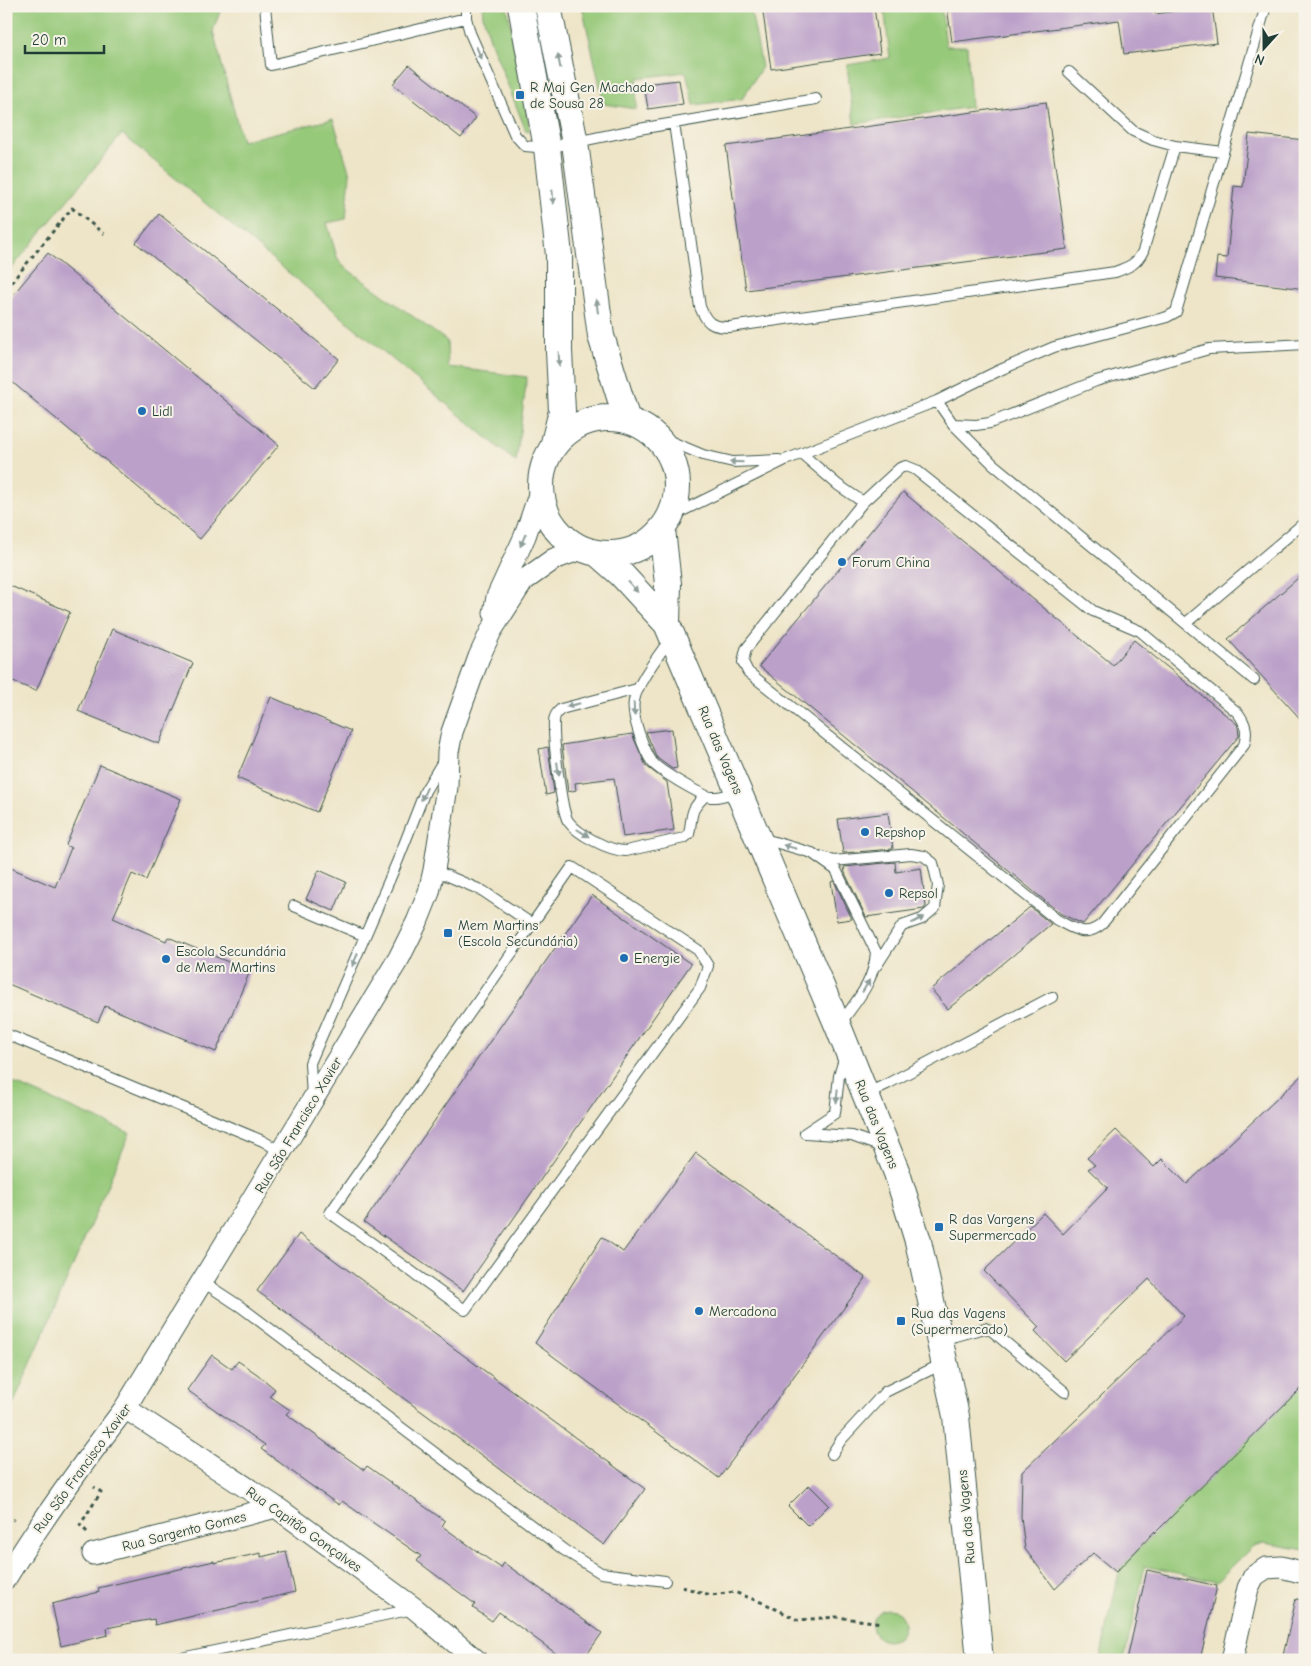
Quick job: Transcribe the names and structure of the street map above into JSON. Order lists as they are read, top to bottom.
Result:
{
  "streets": {
    "street": [
      "Rua das Vagens",
      "Rua São Francisco Xavier",
      "Rua Capitão Gonçalves",
      "Rua Sargento Gomes"
    ]
  },
  "crossings": [
    ["Rua das Vagens", "Rua São Francisco Xavier"],
    ["Rua São Francisco Xavier", "Rua Capitão Gonçalves"],
    ["Rua Capitão Gonçalves", "Rua Sargento Gomes"]
  ],
  "places": {
    "transit": [
      "R Maj Gen Machado de Sousa 28",
      "Mem Martins (Escola Secundária)",
      "R das Vargens Supermercado",
      "Rua das Vagens (Supermercado)"
    ],
    "other": [
      "Lidl",
      "Forum China",
      "Repshop",
      "Repsol",
      "Energie",
      "Escola Secundária de Mem Martins",
      "Mercadona"
    ]
  },
  "scale_bar": "20 m",
  "north": "bottom"
}
